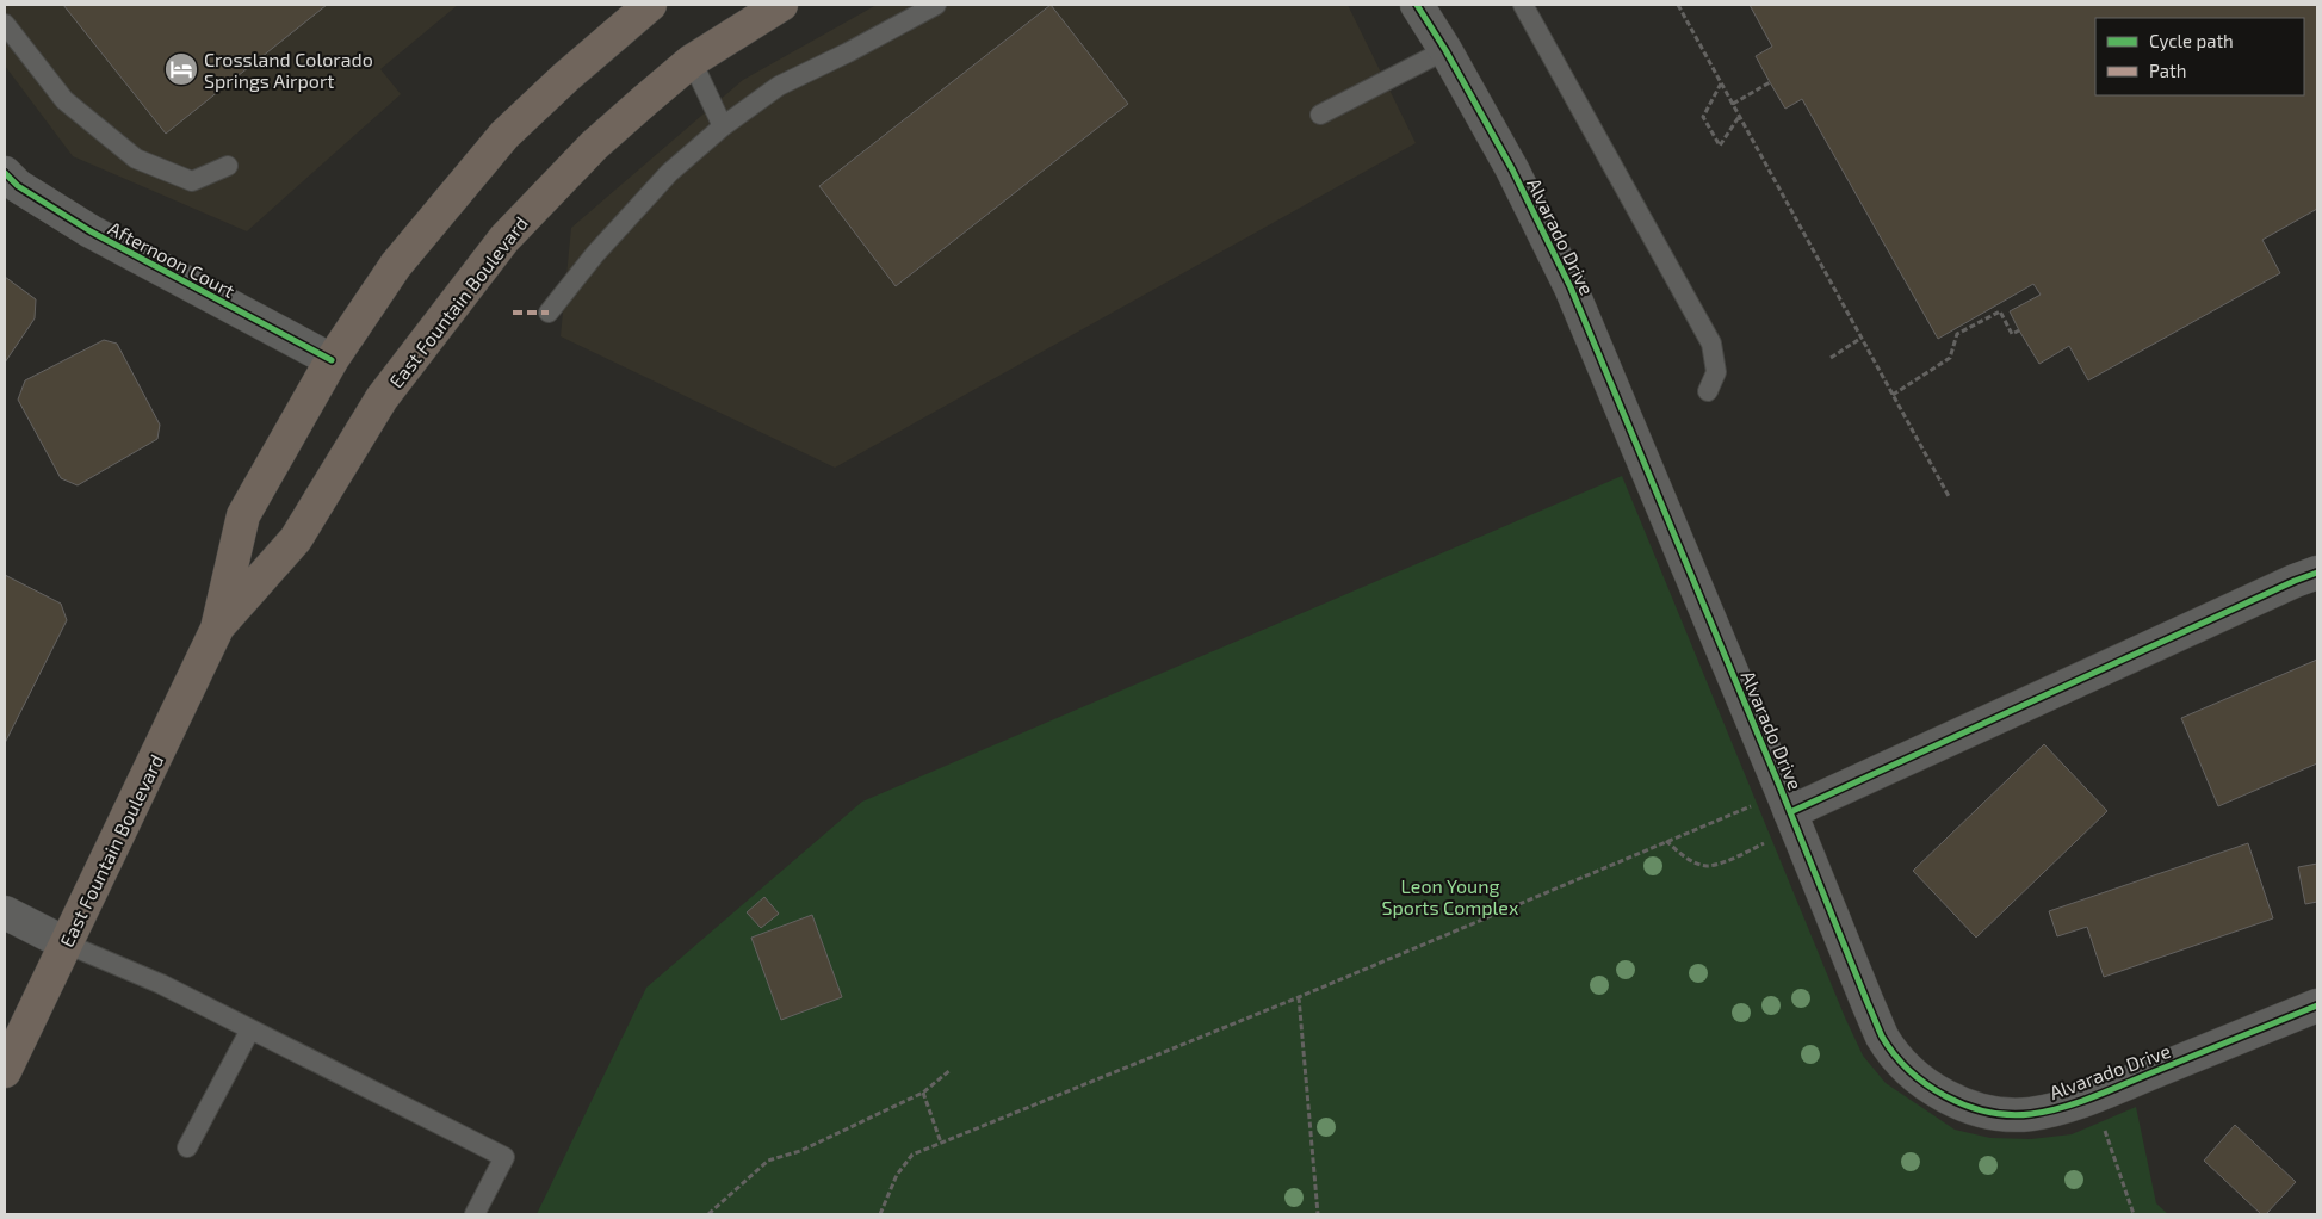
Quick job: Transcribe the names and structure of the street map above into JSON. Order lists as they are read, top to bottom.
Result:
{
  "streets": {
    "highway": ["East Fountain Boulevard"],
    "street": ["Alvarado Drive", "Afternoon Court"]
  },
  "crossings": [
    ["Afternoon Court", "East Fountain Boulevard"]
  ],
  "parks": ["Leon Young Sports Complex"],
  "places": {
    "hotel": ["Crossland Colorado Springs Airport"]
  },
  "legend": ["Cycle path", "Path"]
}
